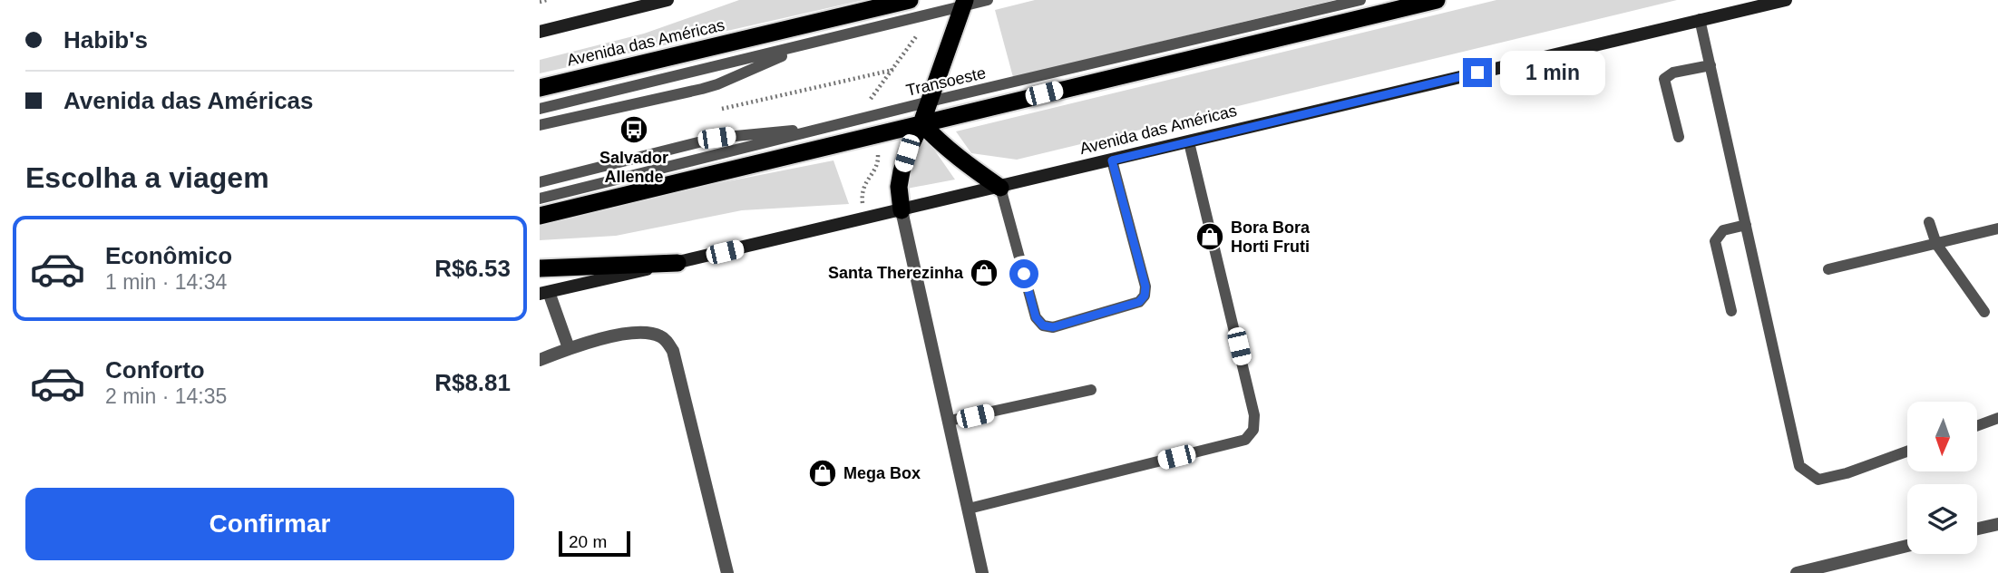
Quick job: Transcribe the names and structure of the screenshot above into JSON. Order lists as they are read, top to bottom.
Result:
{
  "streets": {
    "highway": ["Avenida das Américas"],
    "lane": ["Transoeste"]
  },
  "places": {
    "bus stop": ["Salvador Allende"],
    "shop": ["Bora Bora Horti Fruti", "Santa Therezinha", "Mega Box"]
  },
  "scale_bar": "20 m",
  "north": "bottom",
  "page": {
    "banner": ["Habib's", "Avenida das Américas"],
    "bubble": "1 min",
    "heading": "Escolha a viagem",
    "list": [
      {
        "name": "Econômico",
        "note": "1 min · 14:34",
        "value": "R$6.53"
      },
      {
        "name": "Conforto",
        "note": "2 min · 14:35",
        "value": "R$8.81"
      }
    ],
    "buttons": "Confirmar",
    "scale": "20 m"
  }
}
